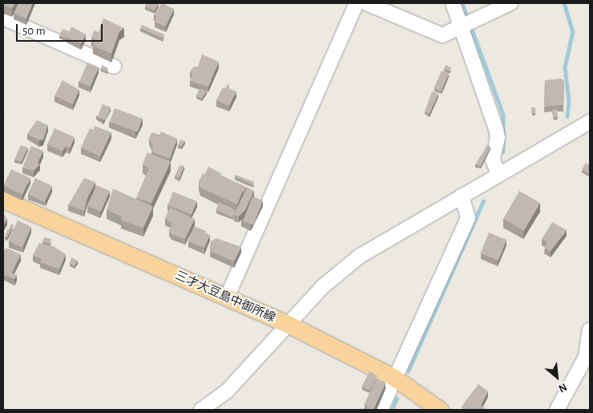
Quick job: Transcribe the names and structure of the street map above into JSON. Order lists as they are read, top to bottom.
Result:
{
  "streets": {
    "main road": ["三才大豆島中御所線"]
  },
  "scale_bar": "50 m",
  "north": "bottom right"
}
